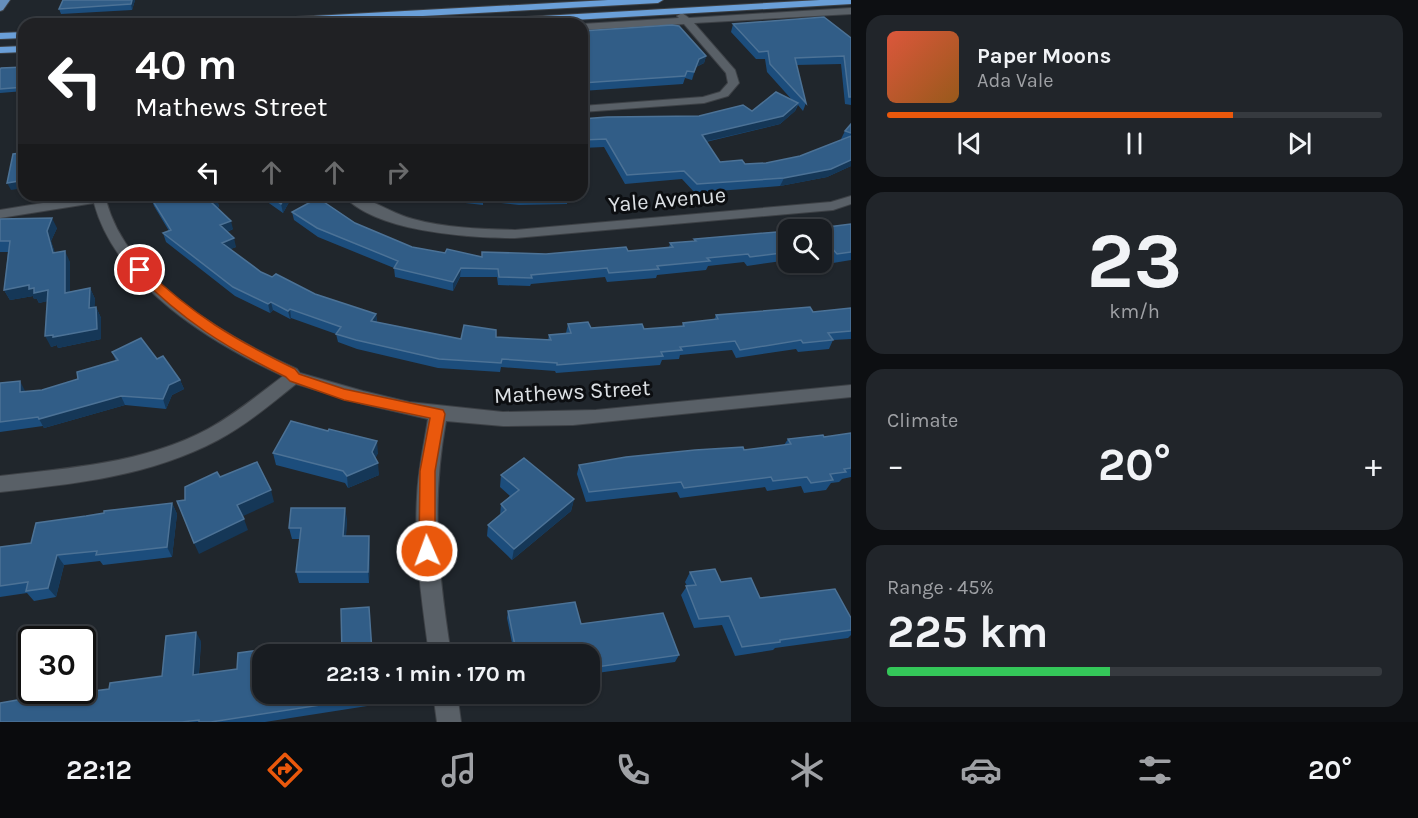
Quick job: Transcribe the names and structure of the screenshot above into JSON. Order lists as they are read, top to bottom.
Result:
{
  "streets": {
    "street": ["Yale Avenue", "Mathews Street"]
  },
  "page": {
    "turn": ["40 m", "Mathews Street"],
    "song": ["Paper Moons", "Ada Vale"],
    "tile": [
      ["23", "km/h"],
      "Climate",
      ["Range · 45%", "225 km"]
    ],
    "heat": ["−", "20°", "+"],
    "limit": "30",
    "trip": "22:13 · 1 min · 170 m",
    "tabs": ["22:12", "20°"]
  }
}
